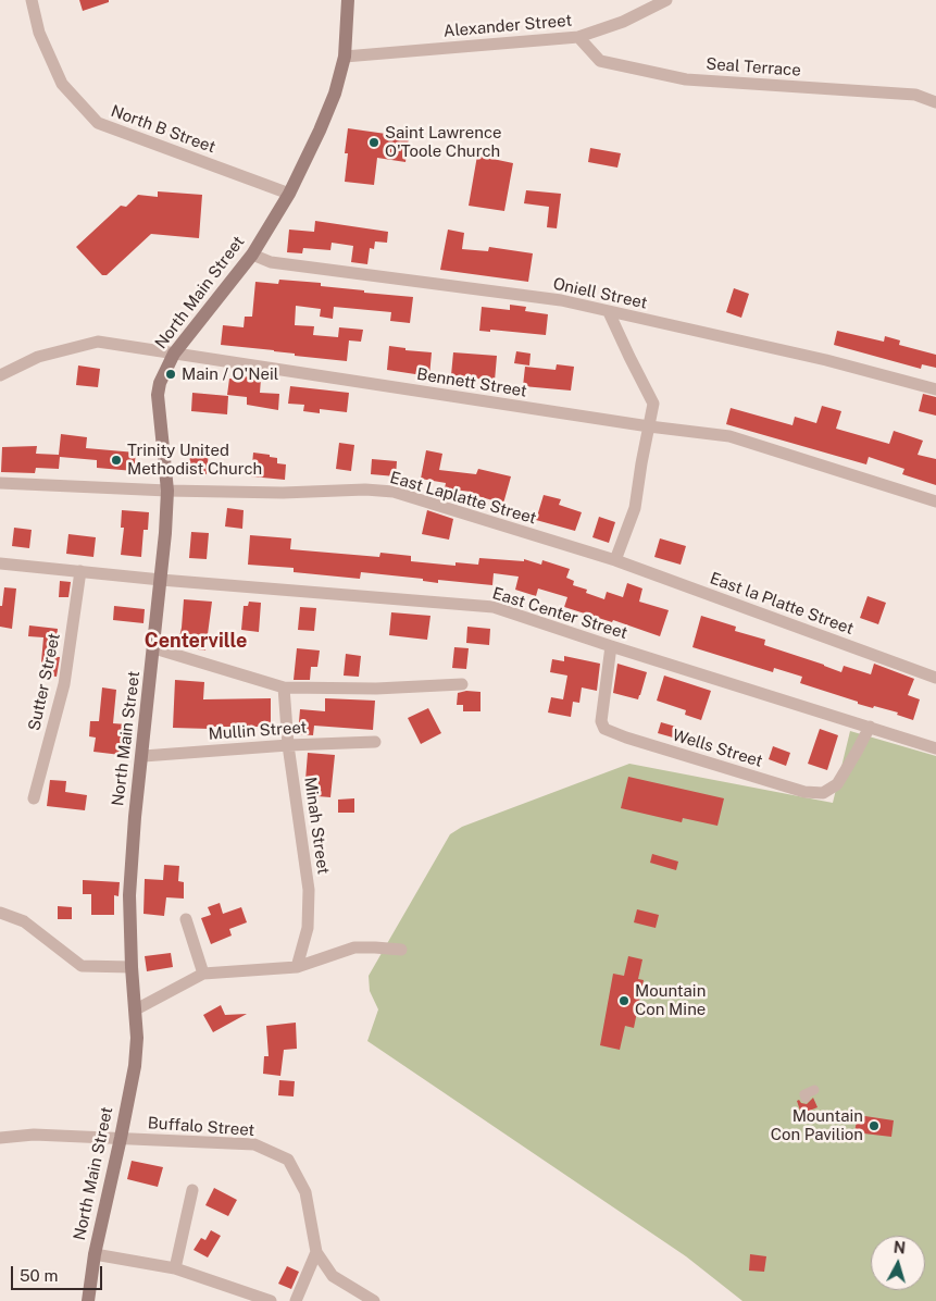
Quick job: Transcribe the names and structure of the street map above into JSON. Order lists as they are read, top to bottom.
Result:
{
  "streets": {
    "main road": ["North Main Street"],
    "street": [
      "Alexander Street",
      "Seal Terrace",
      "North B Street",
      "Oniell Street",
      "Bennett Street",
      "East Laplatte Street",
      "East la Platte Street",
      "East Center Street",
      "Sutter Street",
      "Mullin Street",
      "Wells Street",
      "Minah Street",
      "Buffalo Street"
    ]
  },
  "crossings": [
    ["Alexander Street", "Seal Terrace"],
    ["Alexander Street", "North Main Street"],
    ["North B Street", "North Main Street"],
    ["North Main Street", "Oniell Street"],
    ["North Main Street", "Bennett Street"],
    ["North Main Street", "East Laplatte Street"],
    ["North Main Street", "East Center Street"],
    ["North Main Street", "Mullin Street"],
    ["North Main Street", "Buffalo Street"],
    ["East Laplatte Street", "East la Platte Street"],
    ["East Center Street", "Sutter Street"],
    ["East Center Street", "Wells Street"],
    ["Mullin Street", "Minah Street"]
  ],
  "districts": ["Centerville"],
  "places": [
    "Saint Lawrence O'Toole Church",
    "Main / O'Neil",
    "Trinity United Methodist Church",
    "Mountain Con Mine",
    "Mountain Con Pavilion"
  ],
  "scale_bar": "50 m",
  "north": "top"
}
